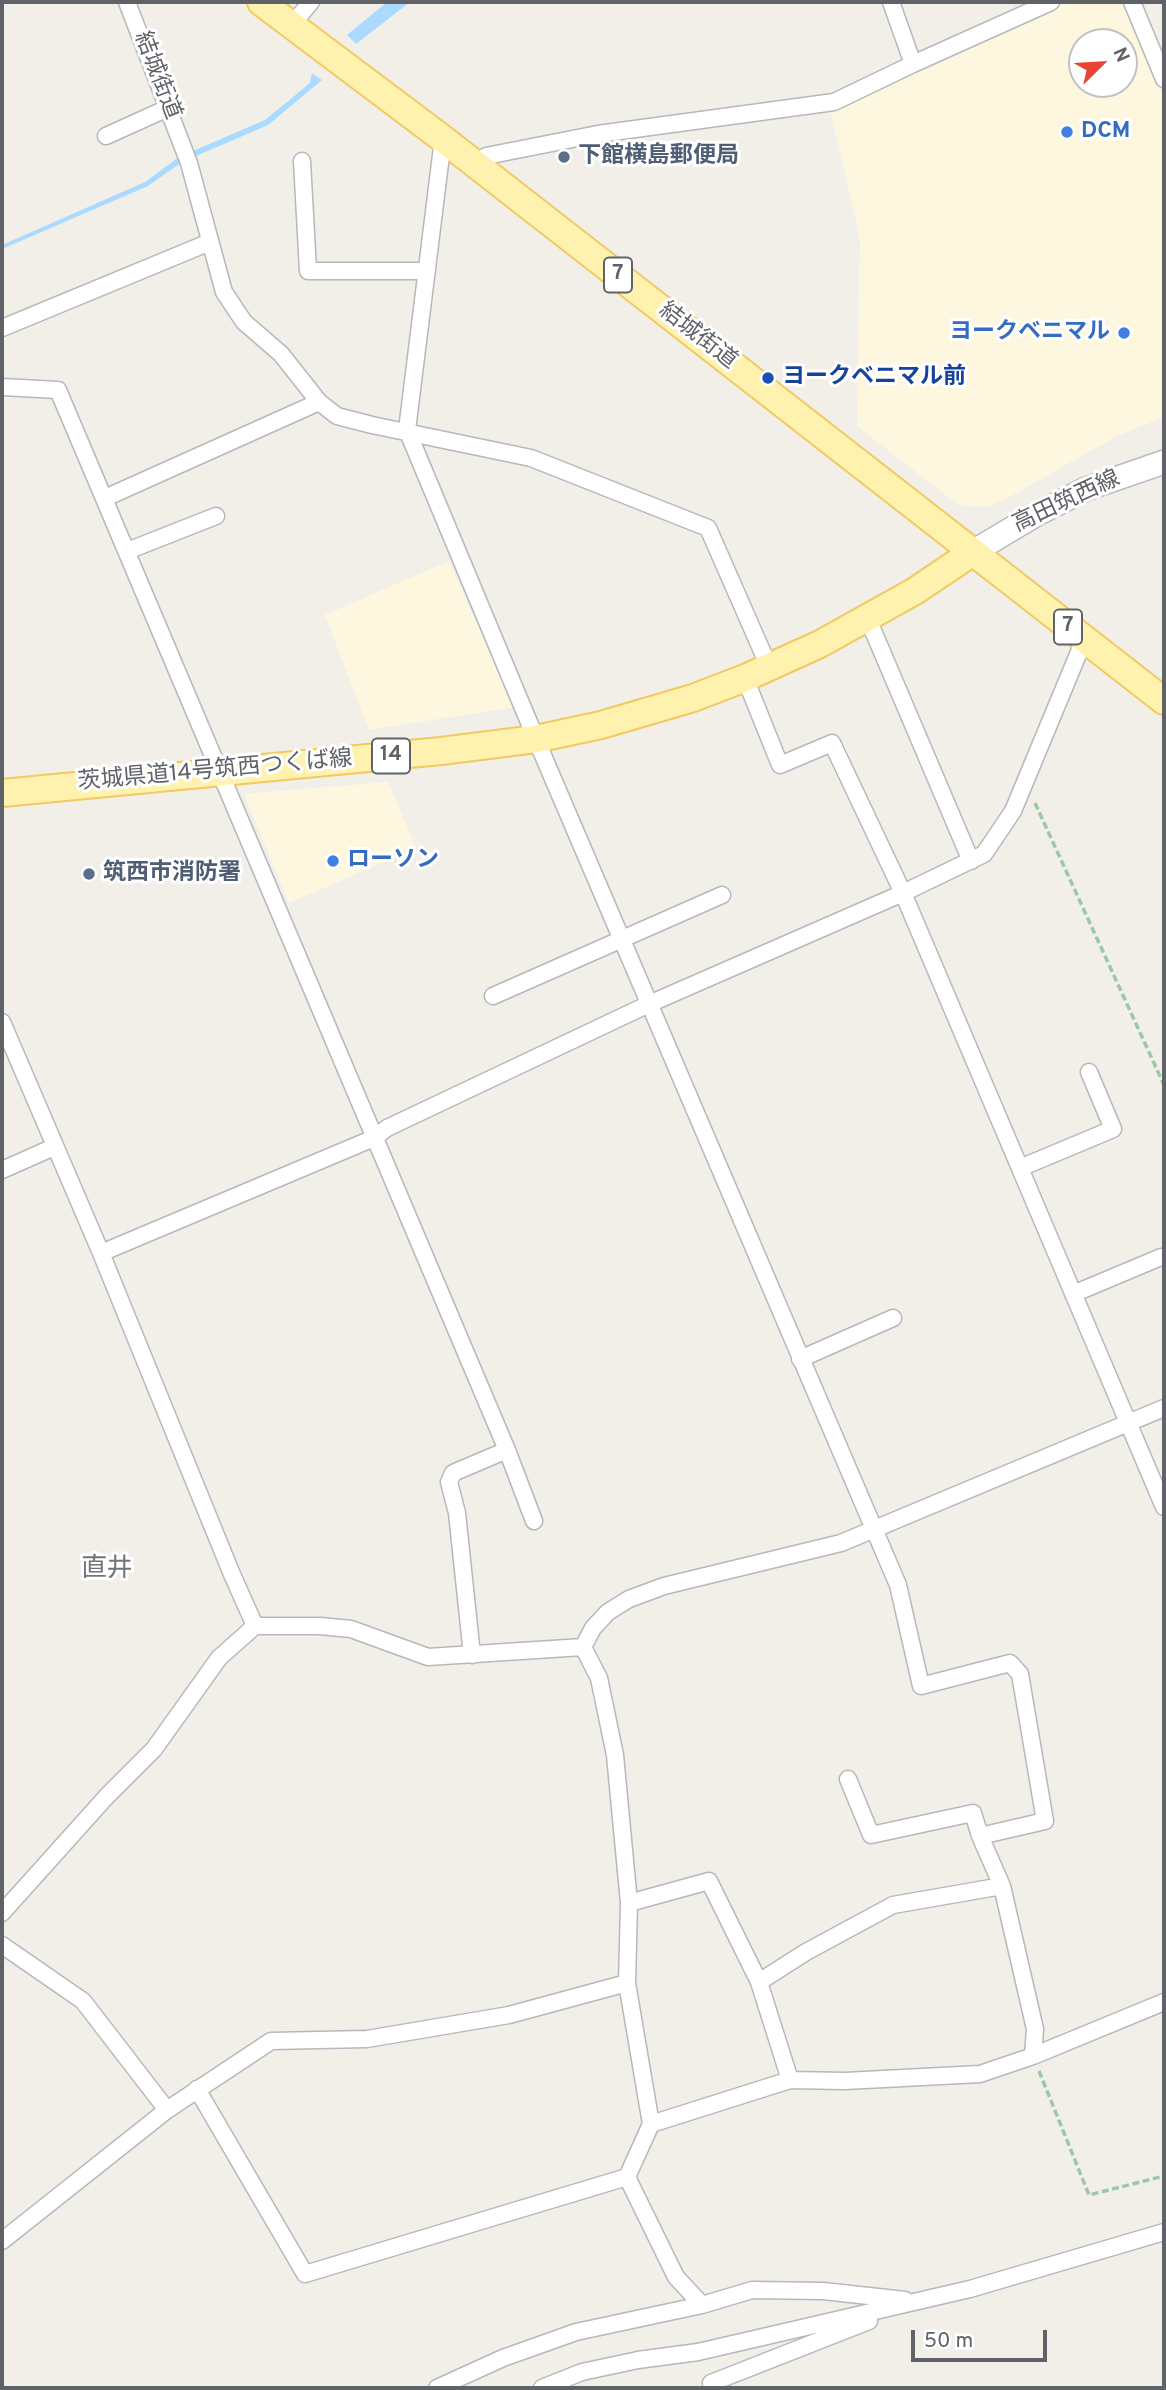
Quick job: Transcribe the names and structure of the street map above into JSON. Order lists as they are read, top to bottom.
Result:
{
  "streets": {
    "main road": [
      "結城街道",
      "7",
      "高田筑西線",
      "14",
      "茨城県道14号筑西つくば線"
    ]
  },
  "crossings": [
    ["結城街道", "高田筑西線"],
    ["結城街道", "茨城県道14号筑西つくば線"],
    ["高田筑西線", "茨城県道14号筑西つくば線"]
  ],
  "districts": ["直井"],
  "places": [
    "DCM",
    "下館横島郵便局",
    "ヨークベニマル",
    "ヨークベニマル前",
    "ローソン",
    "筑西市消防署"
  ],
  "scale_bar": "50 m",
  "north": "top right"
}
